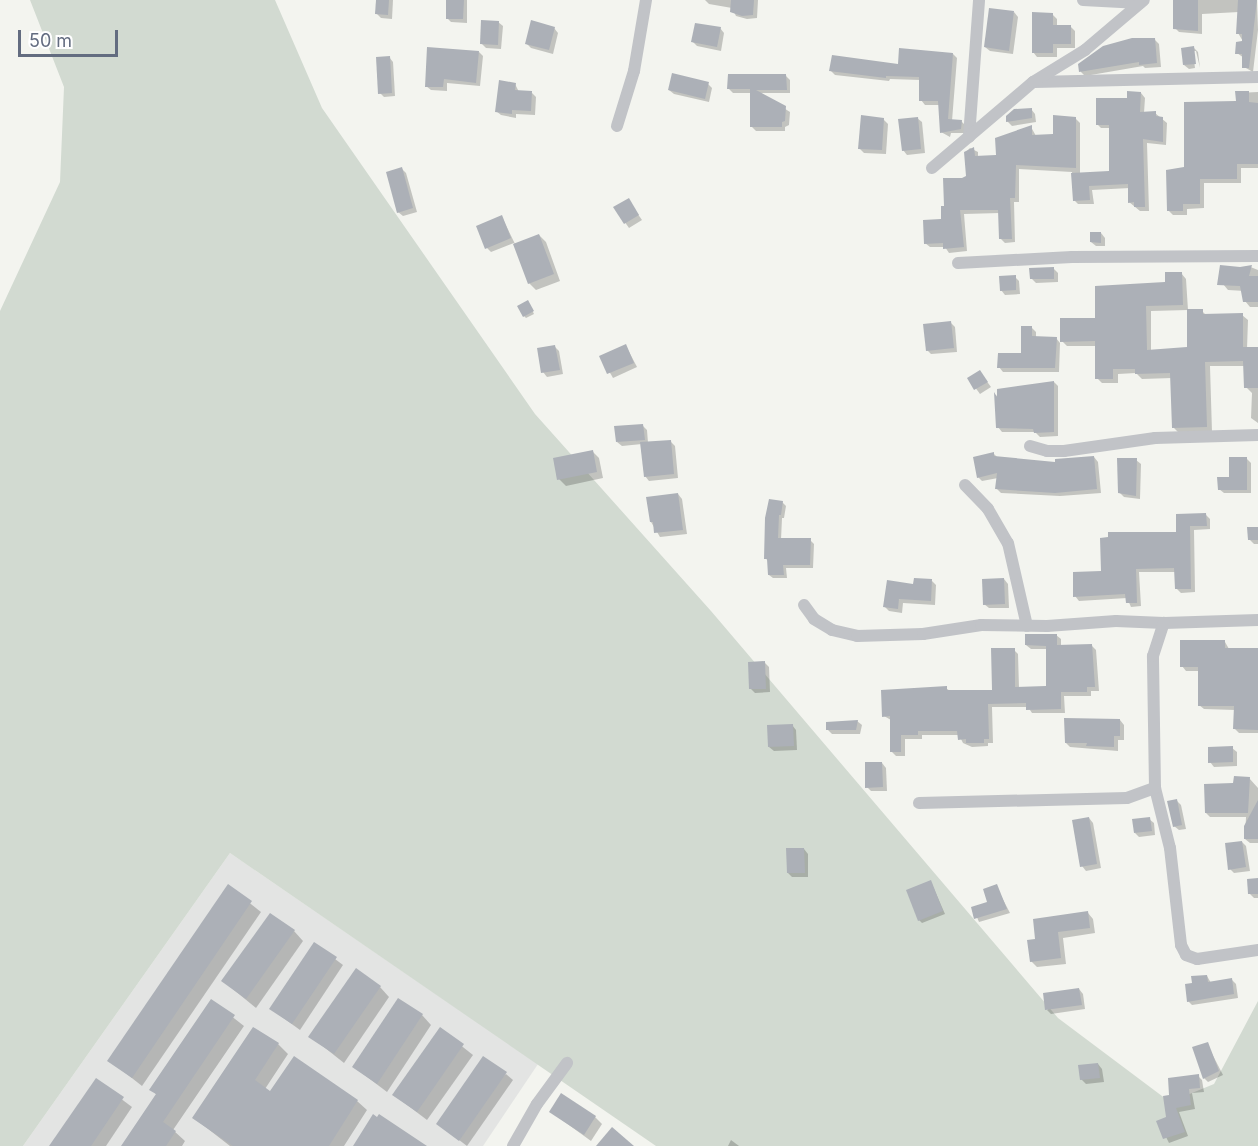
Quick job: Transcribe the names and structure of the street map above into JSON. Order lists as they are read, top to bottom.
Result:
{
  "scale_bar": "50 m"
}
